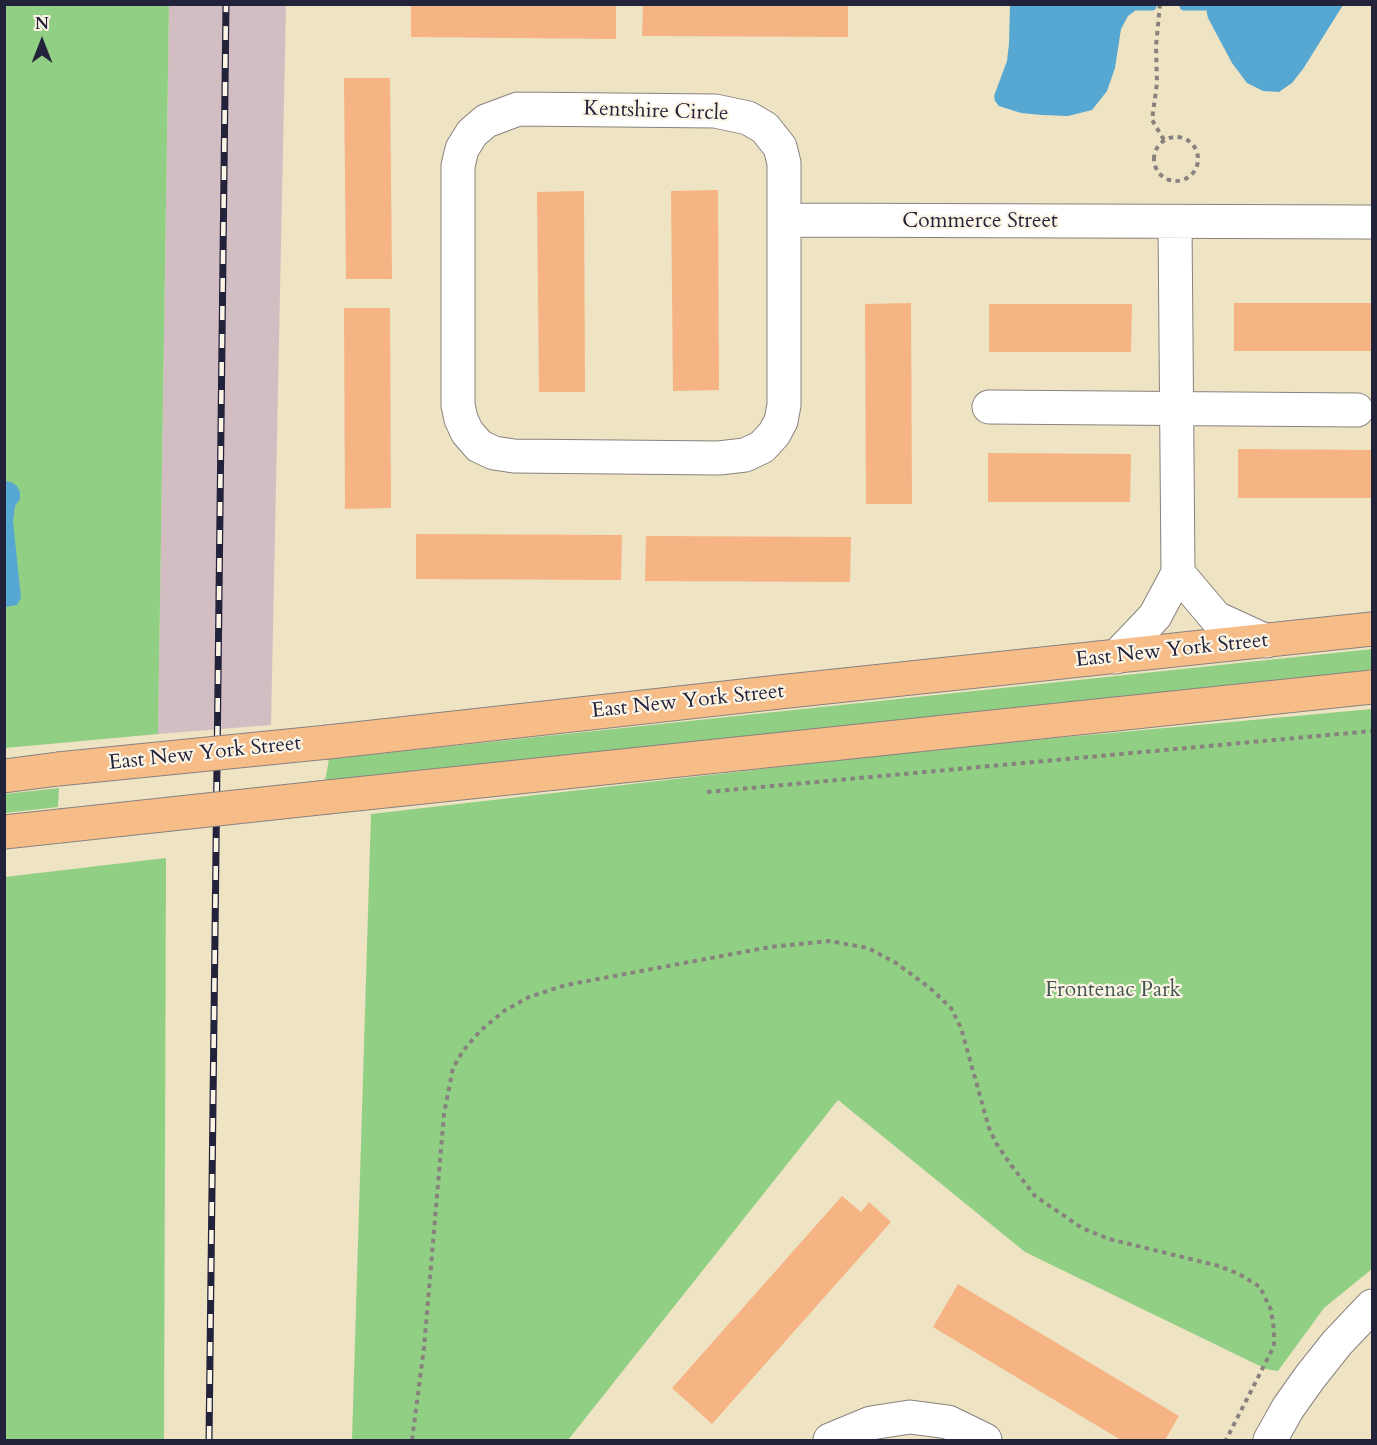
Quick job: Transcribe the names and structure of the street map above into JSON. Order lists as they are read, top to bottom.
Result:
{
  "streets": {
    "main road": ["East New York Street"],
    "street": ["Kentshire Circle", "Commerce Street"]
  },
  "crossings": [
    ["Kentshire Circle", "Commerce Street"]
  ],
  "parks": ["Frontenac Park"],
  "north": "top"
}
